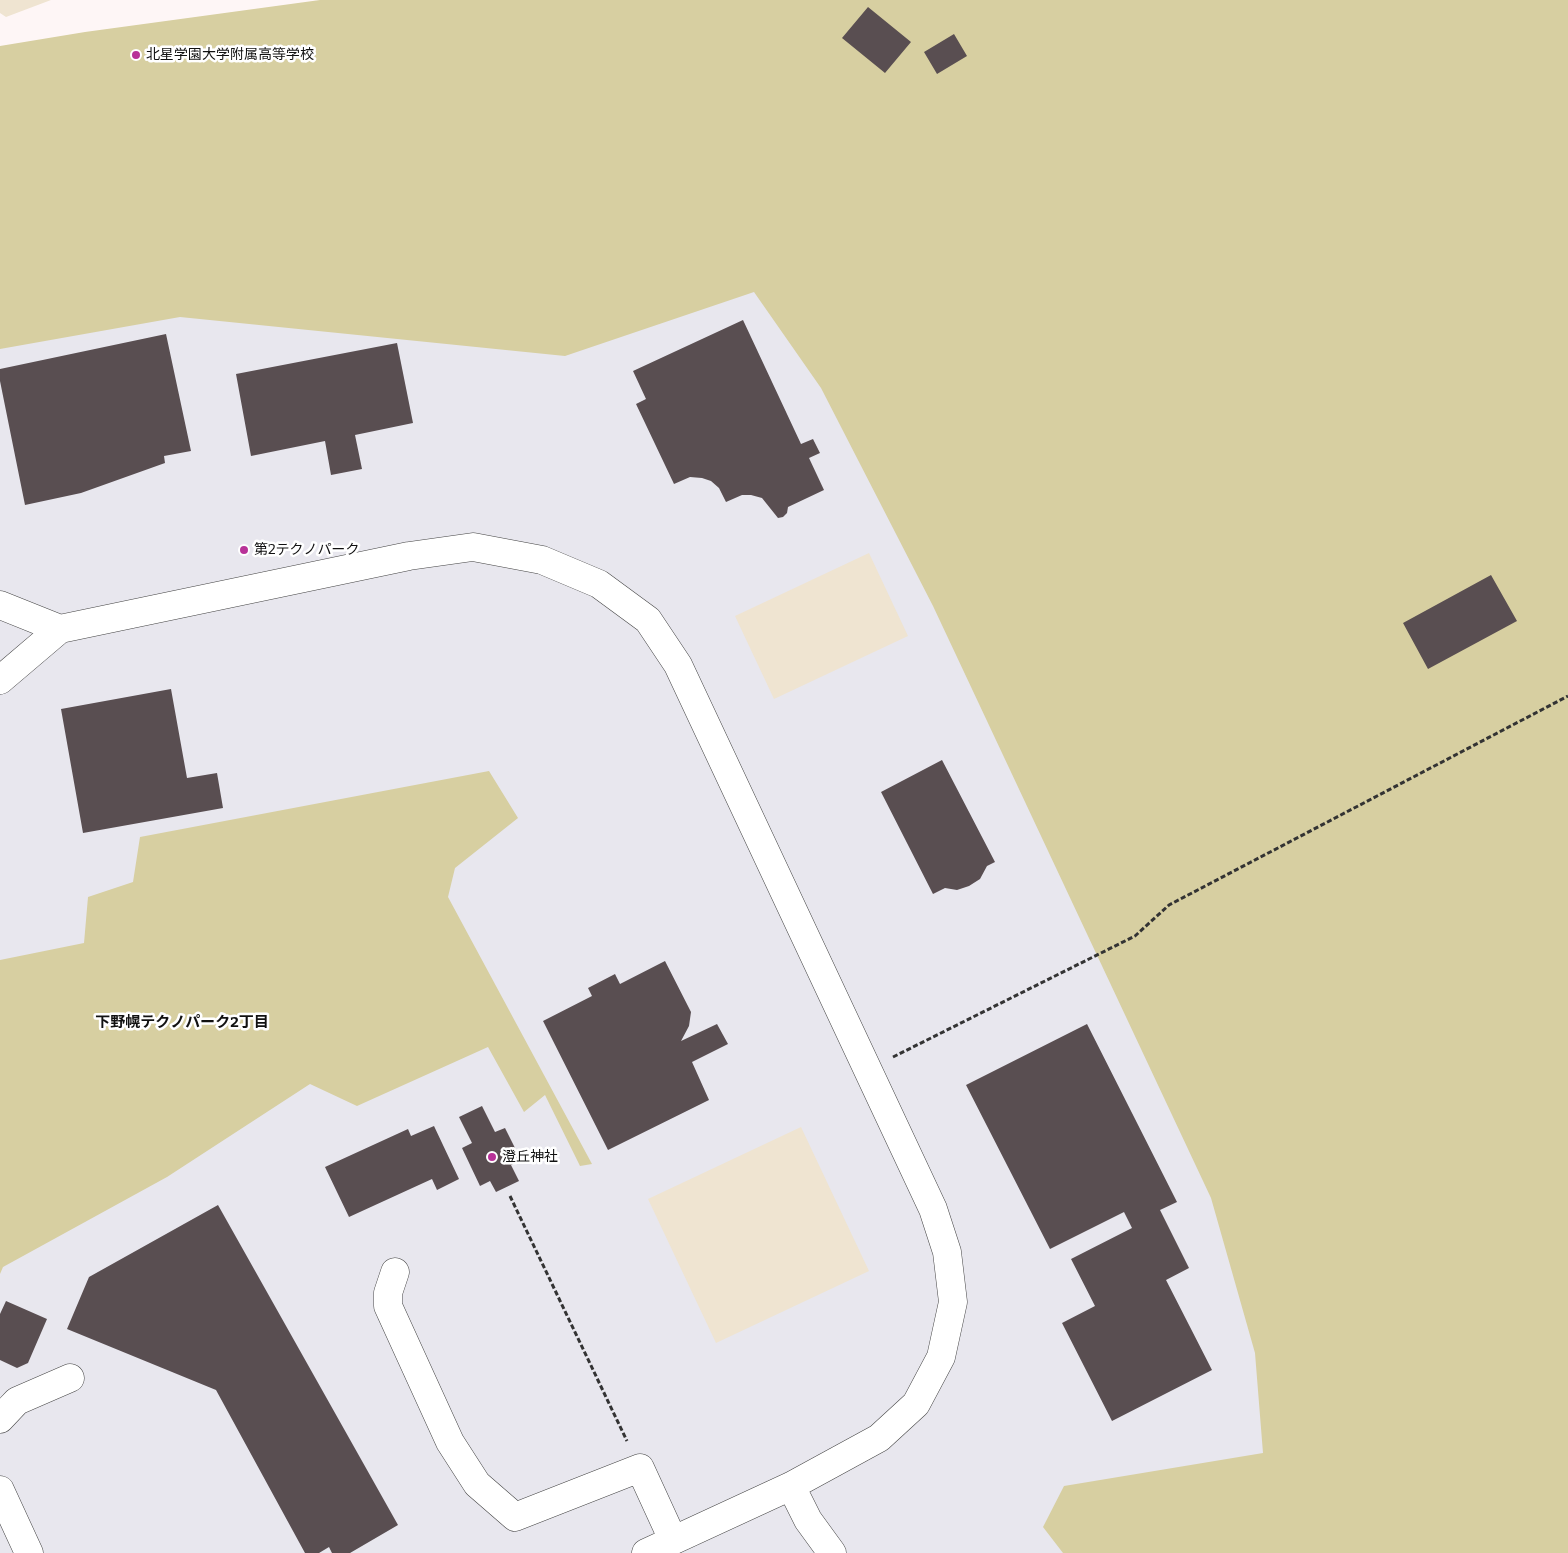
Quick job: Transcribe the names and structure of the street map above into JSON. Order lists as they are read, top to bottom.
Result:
{
  "districts": ["下野幌テクノパーク2丁目"],
  "places": ["北星学園大学附属高等学校", "第2テクノパーク", "澄丘神社"]
}
